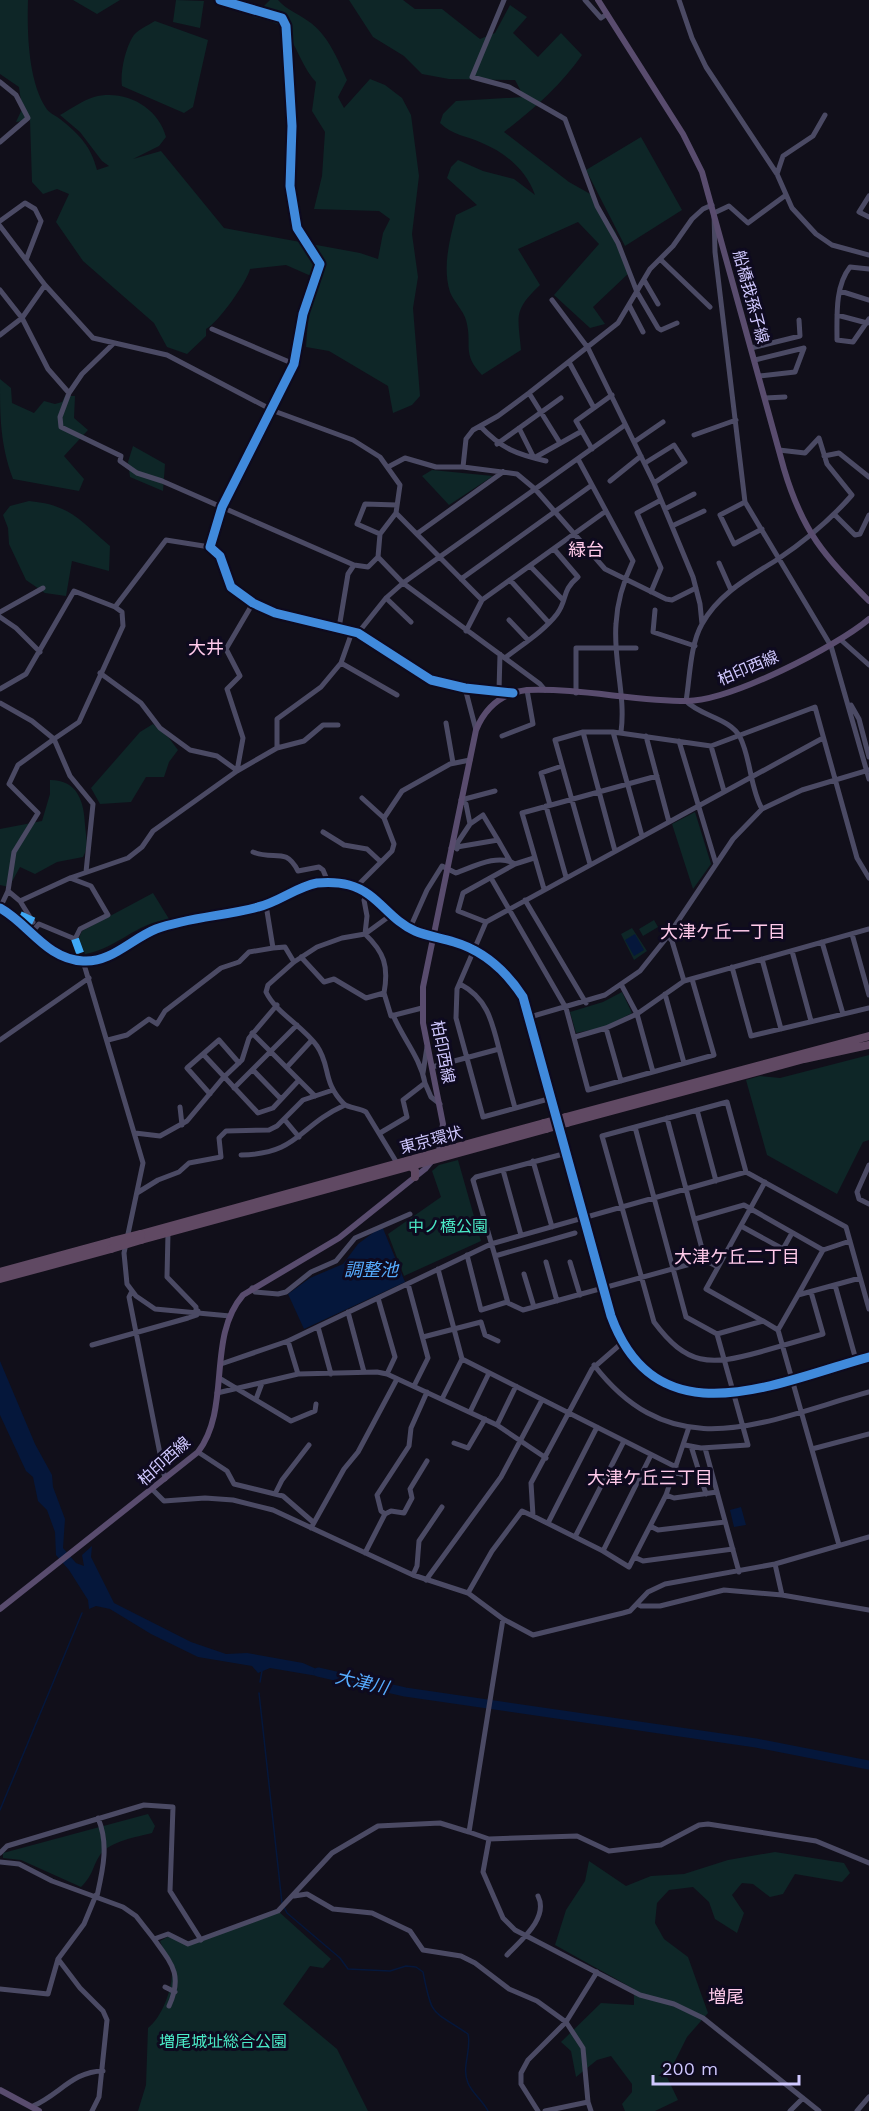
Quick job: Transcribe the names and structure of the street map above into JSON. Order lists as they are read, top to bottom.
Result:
{
  "streets": {
    "highway": ["東京環状"],
    "main road": ["船橋我孫子線", "柏印西線"]
  },
  "crossings": [
    ["柏印西線", "東京環状"]
  ],
  "districts": [
    "緑台",
    "大井",
    "大津ケ丘一丁目",
    "大津ケ丘二丁目",
    "大津ケ丘三丁目",
    "増尾"
  ],
  "water": ["調整池", "大津川"],
  "parks": ["中ノ橋公園", "増尾城址総合公園"],
  "scale_bar": "200 m"
}
